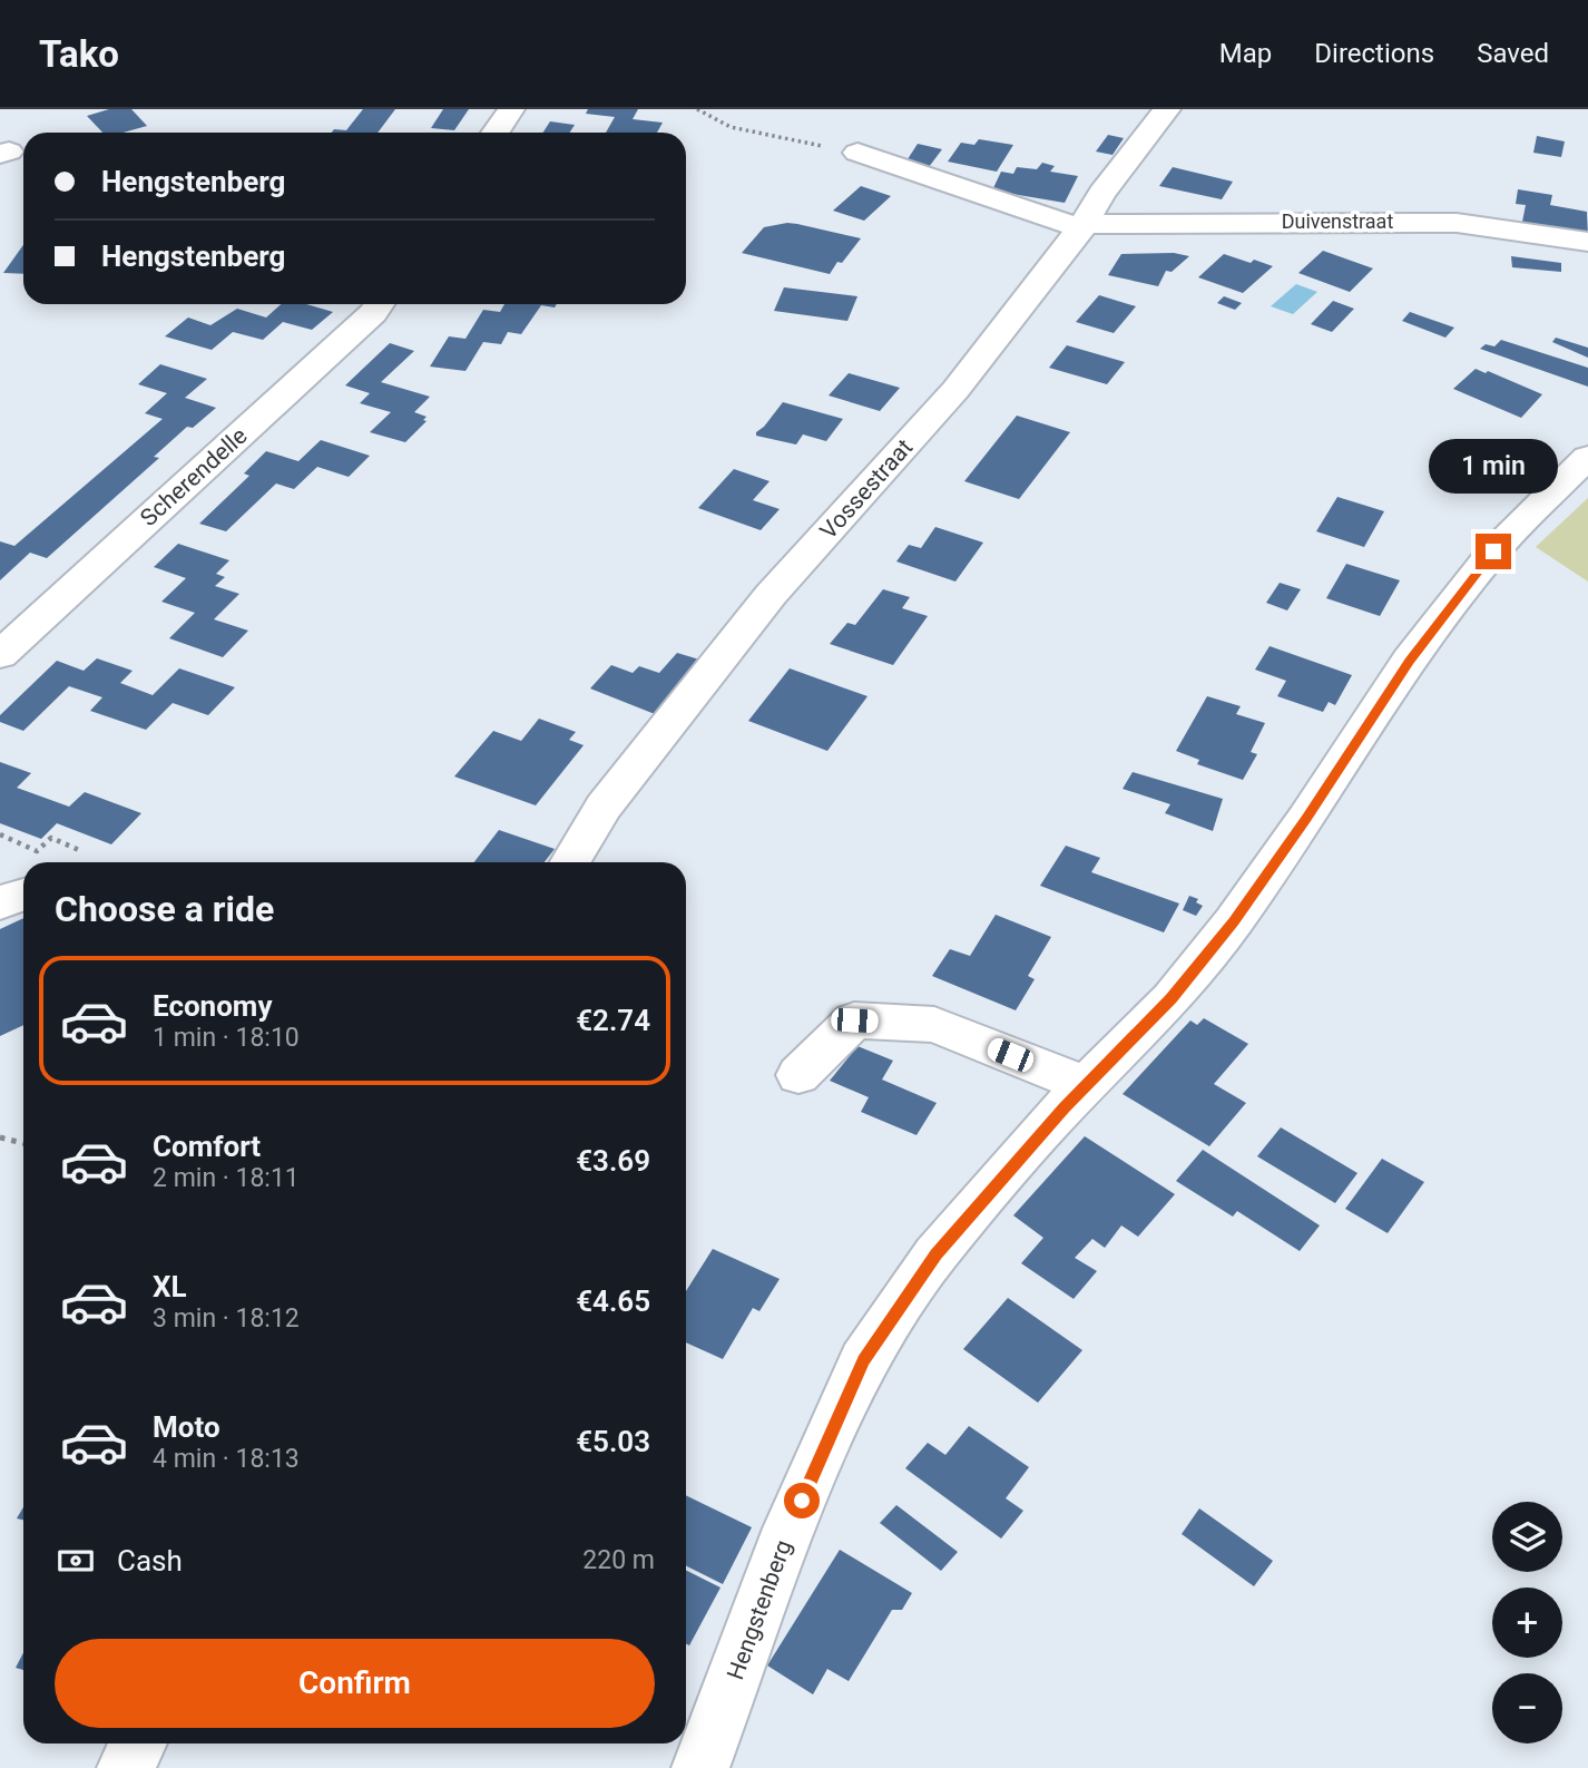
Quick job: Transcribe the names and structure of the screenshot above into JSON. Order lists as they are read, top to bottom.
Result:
{
  "streets": {
    "street": [
      "Duivenstraat",
      "Scherendelle",
      "Vossestraat",
      "Hengstenberg"
    ]
  },
  "crossings": [
    ["Duivenstraat", "Vossestraat"]
  ],
  "page": {
    "header": "Tako",
    "nav": ["Map", "Directions", "Saved"],
    "banner": ["Hengstenberg", "Hengstenberg"],
    "bubble": "1 min",
    "heading": "Choose a ride",
    "list": [
      {
        "name": "Economy",
        "note": "1 min · 18:10",
        "value": "€2.74"
      },
      {
        "name": "Comfort",
        "note": "2 min · 18:11",
        "value": "€3.69"
      },
      {
        "name": "XL",
        "note": "3 min · 18:12",
        "value": "€4.65"
      },
      {
        "name": "Moto",
        "note": "4 min · 18:13",
        "value": "€5.03"
      }
    ],
    "map_buttons": ["+", "−"],
    "pay": ["Cash", "220 m"],
    "buttons": "Confirm"
  }
}
